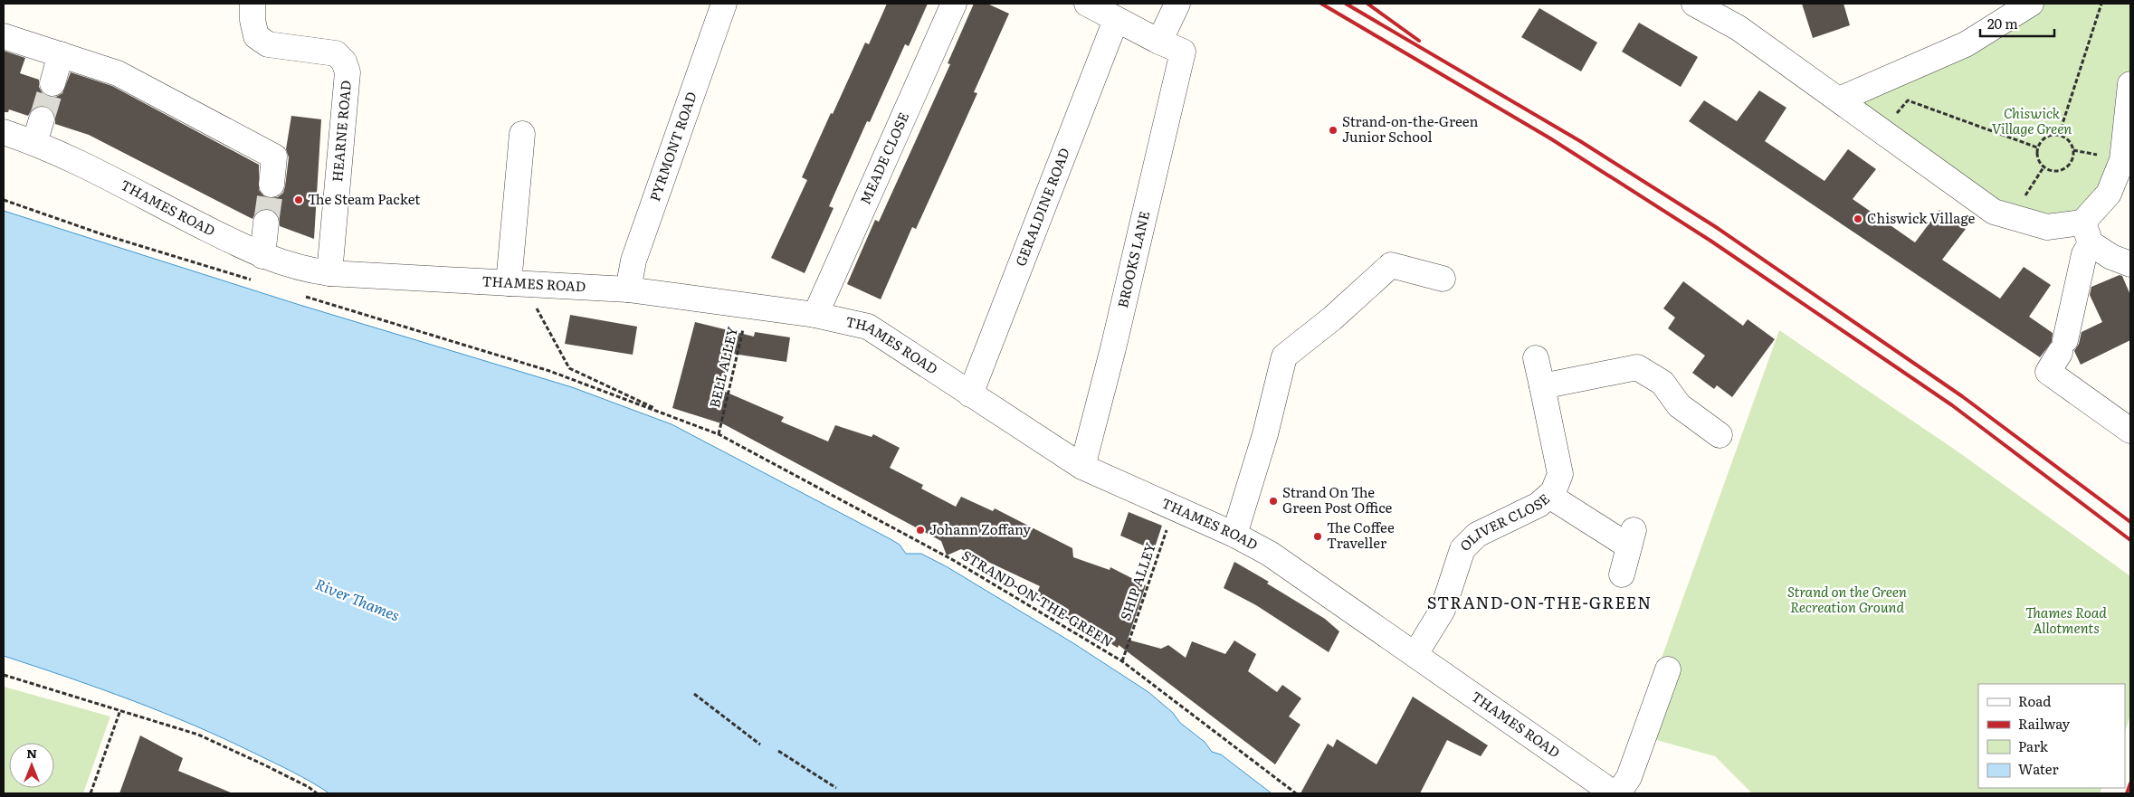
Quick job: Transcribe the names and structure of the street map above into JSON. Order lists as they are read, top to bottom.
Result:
{
  "streets": {
    "street": [
      "HEARNE ROAD",
      "PYRMONT ROAD",
      "MEADE CLOSE",
      "GERALDINE ROAD",
      "THAMES ROAD",
      "BROOKS LANE",
      "OLIVER CLOSE"
    ],
    "path": ["BELL ALLEY", "SHIP ALLEY", "STRAND-ON-THE-GREEN"]
  },
  "crossings": [
    ["HEARNE ROAD", "THAMES ROAD"],
    ["PYRMONT ROAD", "THAMES ROAD"],
    ["MEADE CLOSE", "THAMES ROAD"],
    ["GERALDINE ROAD", "THAMES ROAD"],
    ["THAMES ROAD", "BROOKS LANE"],
    ["THAMES ROAD", "BELL ALLEY"],
    ["THAMES ROAD", "OLIVER CLOSE"],
    ["THAMES ROAD", "SHIP ALLEY"],
    ["BELL ALLEY", "STRAND-ON-THE-GREEN"],
    ["SHIP ALLEY", "STRAND-ON-THE-GREEN"]
  ],
  "districts": ["STRAND-ON-THE-GREEN"],
  "water": ["River Thames"],
  "parks": ["Chiswick Village Green", "Strand on the Green Recreation Ground", "Thames Road Allotments"],
  "places": [
    "Strand-on-the-Green Junior School",
    "The Steam Packet",
    "Chiswick Village",
    "Strand On The Green Post Office",
    "Johann Zoffany",
    "The Coffee Traveller"
  ],
  "legend": [
    "Road",
    "Railway",
    "Park",
    "Water"
  ],
  "scale_bar": "20 m",
  "north": "top"
}
